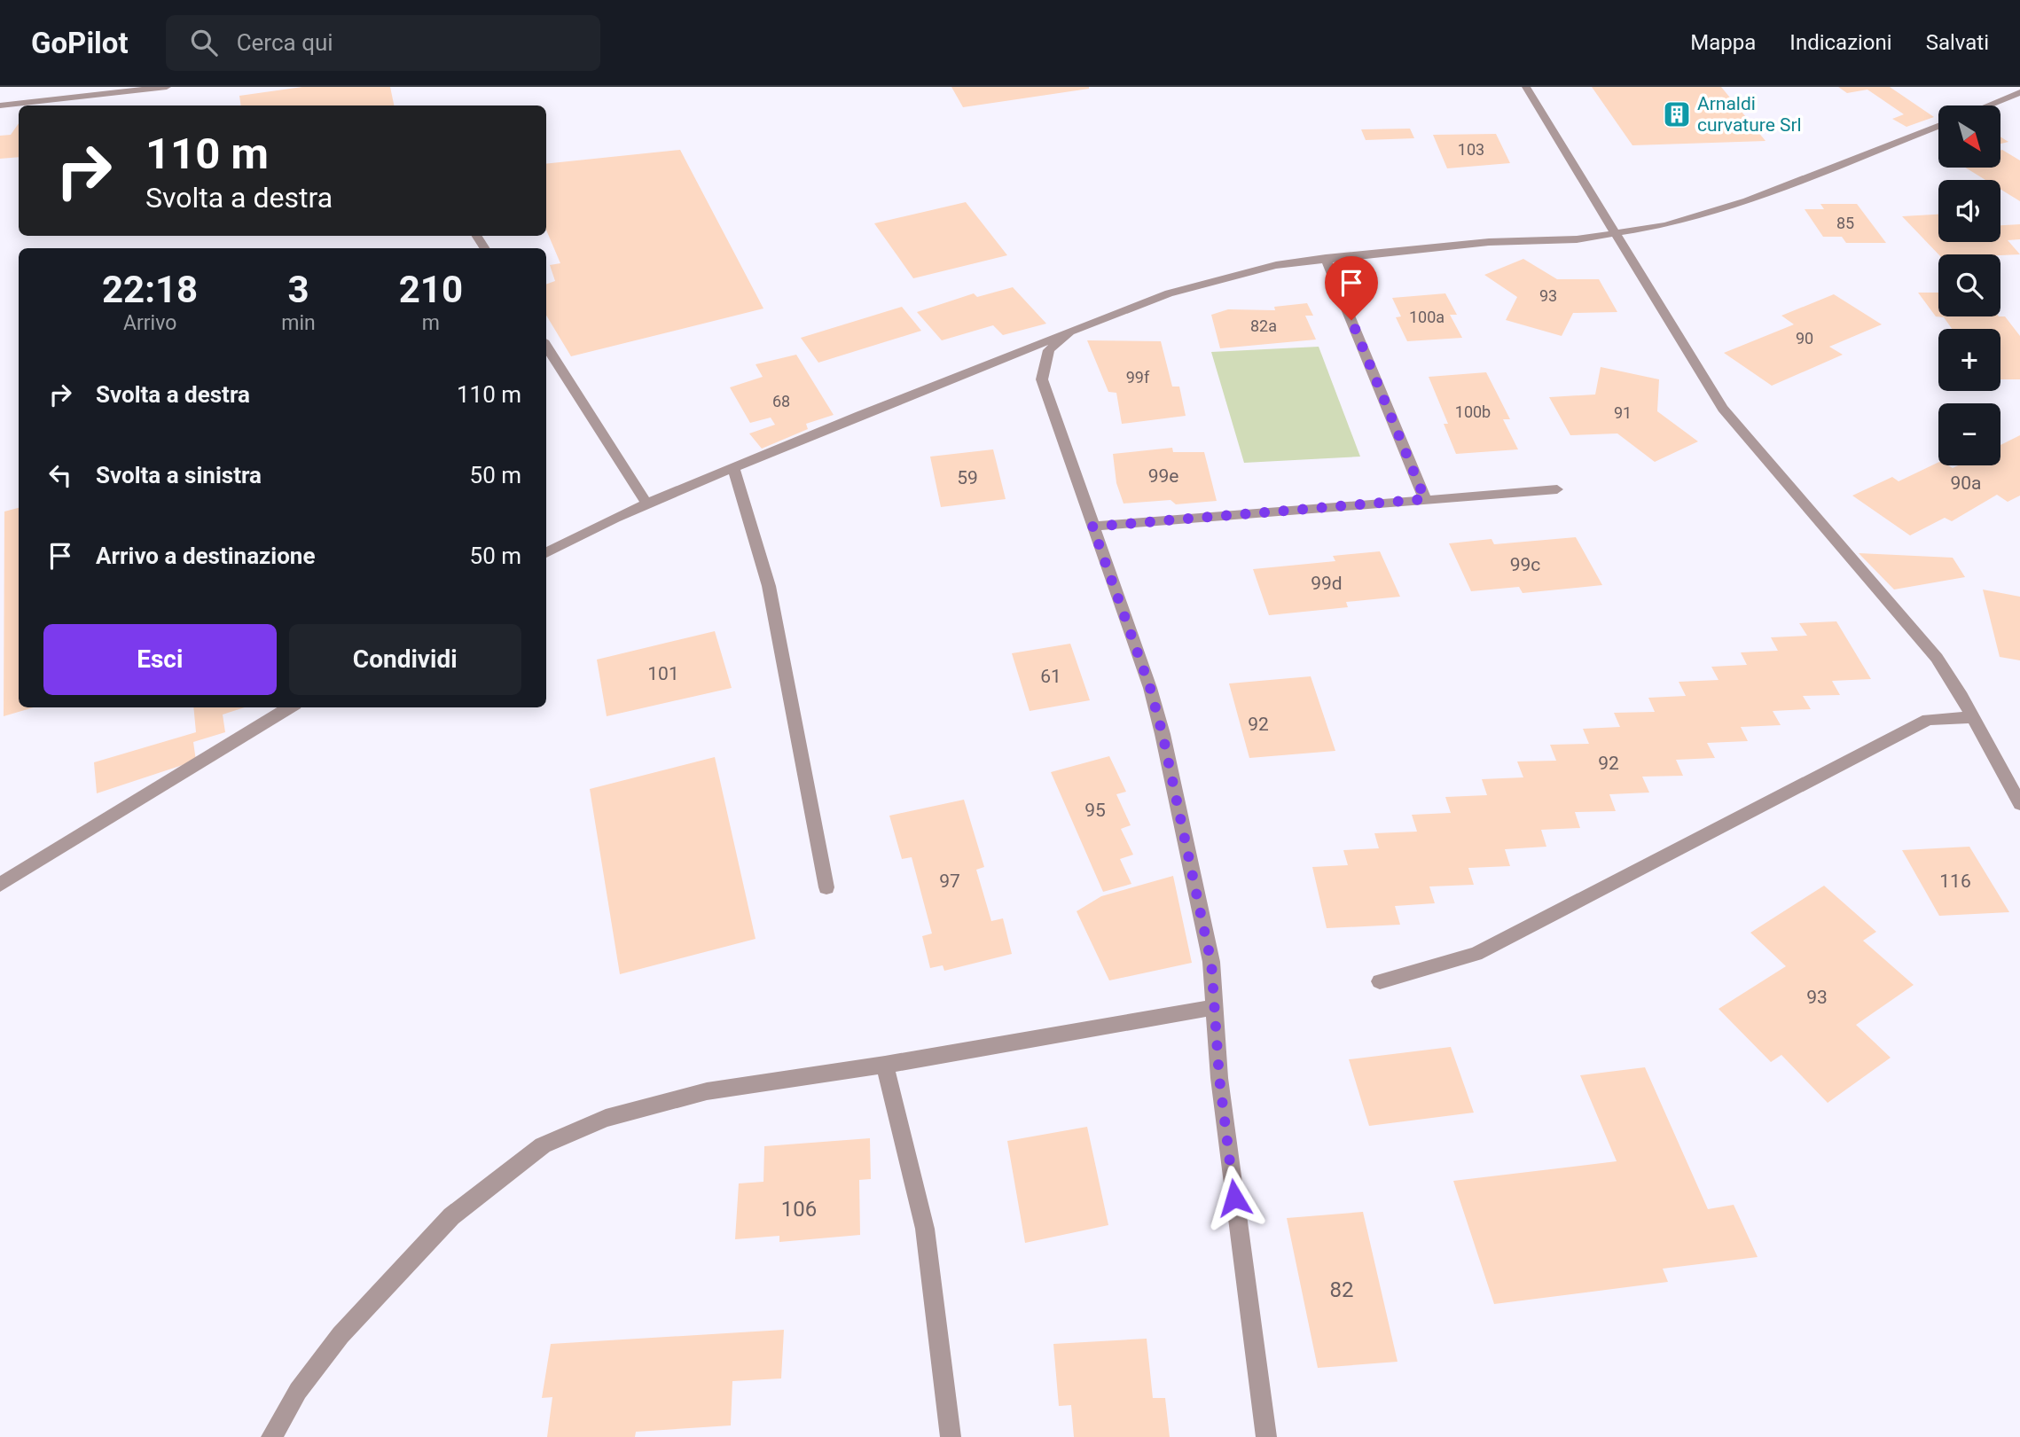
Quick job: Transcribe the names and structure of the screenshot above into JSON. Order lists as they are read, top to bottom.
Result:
{
  "places": {
    "building": ["Arnaldi curvature Srl"]
  },
  "house_numbers": [
    "103",
    "85",
    "93",
    "100a",
    "82a",
    "90",
    "99f",
    "68",
    "100b",
    "91",
    "99e",
    "59",
    "90a",
    "99c",
    "99d",
    "101",
    "61",
    "92",
    "92",
    "95",
    "97",
    "116",
    "93",
    "106",
    "82"
  ],
  "north": "bottom right",
  "page": {
    "header": "GoPilot",
    "search": "Cerca qui",
    "nav": ["Mappa", "Indicazioni", "Salvati"],
    "map_buttons": ["+", "−"],
    "turn": ["110 m", "Svolta a destra"],
    "eta": [
      "22:18",
      "Arrivo",
      "3",
      "min",
      "210",
      "m"
    ],
    "list": [
      {
        "name": "Svolta a destra",
        "value": "110 m"
      },
      {
        "name": "Svolta a sinistra",
        "value": "50 m"
      },
      {
        "name": "Arrivo a destinazione",
        "value": "50 m"
      }
    ],
    "buttons": ["Esci", "Condividi"]
  }
}
